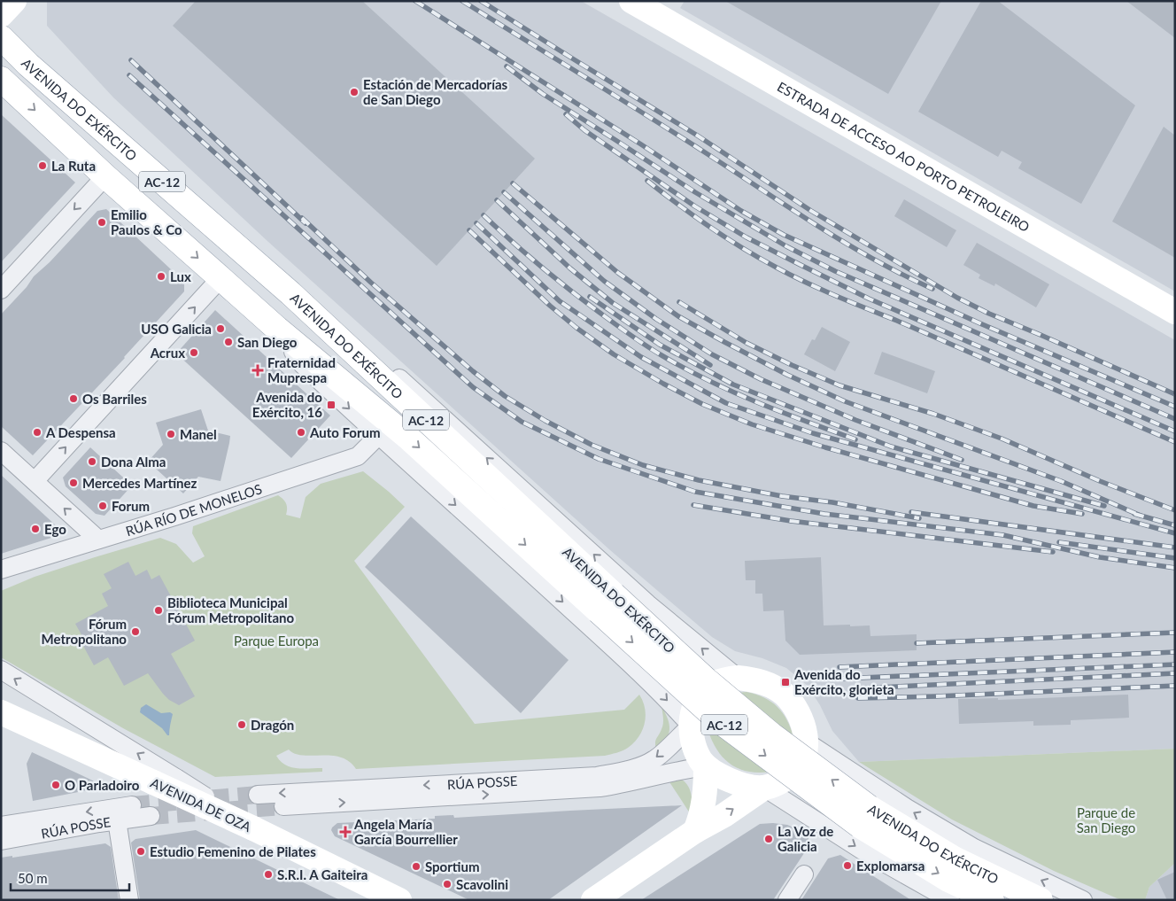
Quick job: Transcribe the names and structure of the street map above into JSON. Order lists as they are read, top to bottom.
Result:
{
  "streets": {
    "main road": [
      "AVENIDA DO EXÉRCITO",
      "ESTRADA DE ACCESO AO PORTO PETROLEIRO",
      "AC-12",
      "AVENIDA DE OZA"
    ],
    "street": ["RÚA RÍO DE MONELOS", "RÚA POSSE"]
  },
  "crossings": [
    ["AVENIDA DO EXÉRCITO", "RÚA RÍO DE MONELOS"],
    ["AVENIDA DO EXÉRCITO", "RÚA POSSE"]
  ],
  "parks": ["Parque Europa", "Parque de San Diego"],
  "places": {
    "other": [
      "Estación de Mercadorías de San Diego",
      "La Ruta",
      "Emilio Paulos & Co",
      "Lux",
      "USO Galicia",
      "San Diego",
      "Acrux",
      "Os Barriles",
      "A Despensa",
      "Auto Forum",
      "Manel",
      "Dona Alma",
      "Mercedes Martínez",
      "Forum",
      "Ego",
      "Biblioteca Municipal Fórum Metropolitano",
      "Fórum Metropolitano",
      "Dragón",
      "O Parladoiro",
      "La Voz de Galicia",
      "Estudio Femenino de Pilates",
      "Explomarsa",
      "Sportium",
      "S.R.I. A Gaiteira",
      "Scavolini"
    ],
    "health": ["Fraternidad Muprespa", "Angela María García Bourrellier"],
    "transit": ["Avenida do Exército, 16", "Avenida do Exército, glorieta"]
  },
  "scale_bar": "50 m"
}
